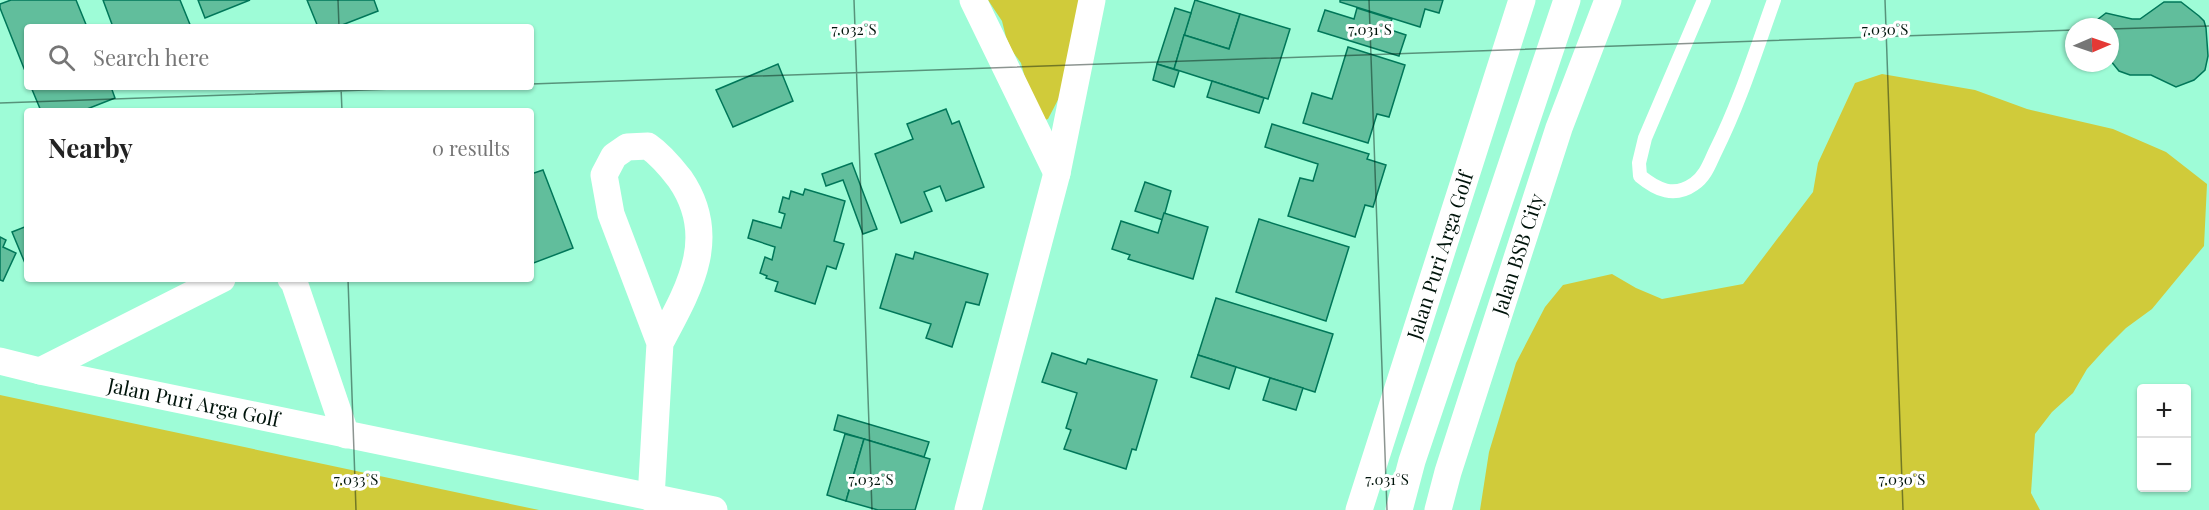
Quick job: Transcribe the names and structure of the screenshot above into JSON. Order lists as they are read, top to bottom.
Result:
{
  "streets": {
    "street": ["Jalan BSB City", "Jalan Puri Arga Golf"]
  },
  "north": "right",
  "page": {
    "search": "Search here",
    "heading": ["Nearby", "0 results"],
    "map_buttons": ["+", "−"]
  },
  "coordinates": [
    "7.032°S",
    "7.031°S",
    "7.030°S",
    "7.033°S"
  ]
}
